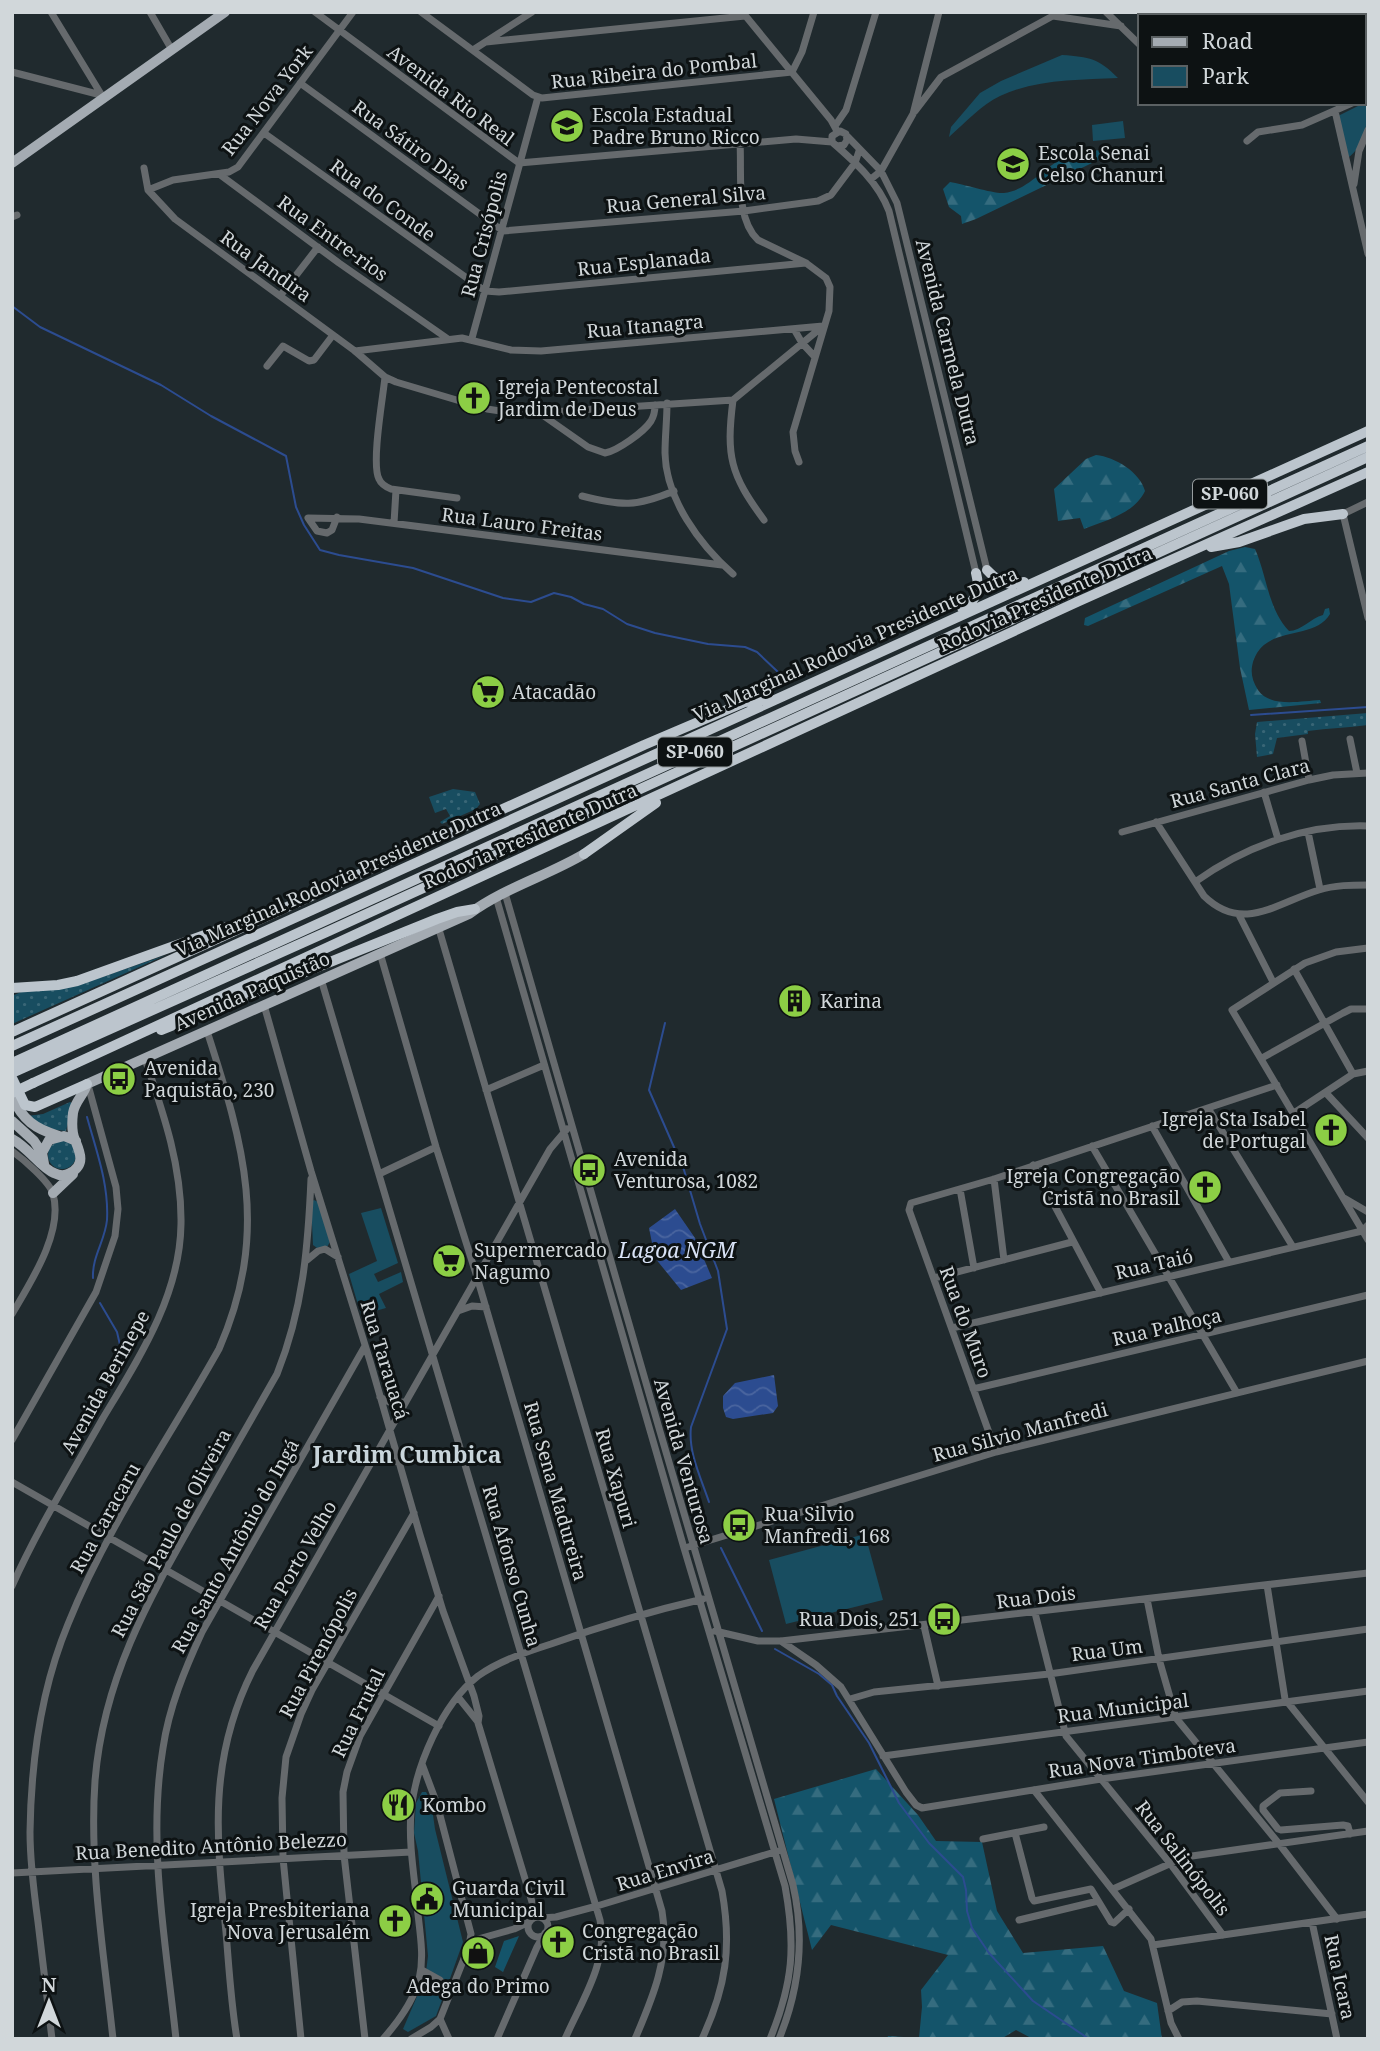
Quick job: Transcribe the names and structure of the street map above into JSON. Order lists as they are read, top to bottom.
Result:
{
  "streets": {
    "highway": ["SP-060", "Rodovia Presidente Dutra", "Via Marginal Rodovia Presidente Dutra"],
    "main road": ["Avenida Paquistão"],
    "street": [
      "Rua Ribeira do Pombal",
      "Avenida Rio Real",
      "Rua Nova York",
      "Rua Sátiro Dias",
      "Rua General Silva",
      "Rua do Conde",
      "Rua Crisópolis",
      "Rua Entre-rios",
      "Rua Esplanada",
      "Rua Jandira",
      "Rua Itanagra",
      "Avenida Carmela Dutra",
      "Rua Lauro Freitas",
      "Rua Santa Clara",
      "Rua Taió",
      "Rua do Muro",
      "Rua Palhoça",
      "Rua Tarauacá",
      "Avenida Berinepe",
      "Rua Silvio Manfredi",
      "Avenida Venturosa",
      "Rua Xapuri",
      "Rua Sena Madureira",
      "Rua Caracaru",
      "Rua São Paulo de Oliveira",
      "Rua Santo Antônio do Ingá",
      "Rua Porto Velho",
      "Rua Afonso Cunha",
      "Rua Dois",
      "Rua Um",
      "Rua Pirenópolis",
      "Rua Municipal",
      "Rua Frutal",
      "Rua Nova Timboteva",
      "Rua Benedito Antônio Belezzo",
      "Rua Salinópolis",
      "Rua Envira",
      "Rua Icara"
    ]
  },
  "crossings": [
    ["Rua Ribeira do Pombal", "Rua Crisópolis"],
    ["Avenida Rio Real", "Rua Nova York"],
    ["Avenida Rio Real", "Rua Crisópolis"],
    ["Avenida Rio Real", "Avenida Carmela Dutra"],
    ["Rua Nova York", "Rua Sátiro Dias"],
    ["Rua Nova York", "Rua do Conde"],
    ["Rua Nova York", "Rua Entre-rios"],
    ["Rua Nova York", "Rua Jandira"],
    ["Rua Sátiro Dias", "Rua General Silva"],
    ["Rua Sátiro Dias", "Rua Crisópolis"],
    ["Rua General Silva", "Rua Crisópolis"],
    ["Rua General Silva", "Avenida Carmela Dutra"],
    ["Rua do Conde", "Rua Crisópolis"],
    ["Rua do Conde", "Rua Esplanada"],
    ["Rua Crisópolis", "Rua Esplanada"],
    ["Rua Crisópolis", "Rua Itanagra"],
    ["Rua Entre-rios", "Rua Itanagra"],
    ["Rua Jandira", "Rua Itanagra"],
    ["Avenida Paquistão", "Rua Tarauacá"],
    ["Avenida Paquistão", "Avenida Berinepe"],
    ["Avenida Paquistão", "Avenida Venturosa"],
    ["Avenida Paquistão", "Rua Xapuri"],
    ["Avenida Paquistão", "Rua Sena Madureira"],
    ["Avenida Paquistão", "Rua Caracaru"],
    ["Avenida Paquistão", "Rua Afonso Cunha"],
    ["Rua Taió", "Rua do Muro"],
    ["Rua do Muro", "Rua Palhoça"],
    ["Rua do Muro", "Rua Silvio Manfredi"],
    ["Rua Tarauacá", "Rua São Paulo de Oliveira"],
    ["Rua Tarauacá", "Rua Santo Antônio do Ingá"],
    ["Rua Tarauacá", "Rua Porto Velho"],
    ["Rua Tarauacá", "Rua Pirenópolis"],
    ["Rua Tarauacá", "Rua Frutal"],
    ["Rua Tarauacá", "Rua Envira"],
    ["Rua Silvio Manfredi", "Avenida Venturosa"],
    ["Avenida Venturosa", "Rua Porto Velho"],
    ["Avenida Venturosa", "Rua Dois"],
    ["Avenida Venturosa", "Rua Envira"],
    ["Rua Xapuri", "Rua Porto Velho"],
    ["Rua Xapuri", "Rua Envira"],
    ["Rua Sena Madureira", "Rua Porto Velho"],
    ["Rua Sena Madureira", "Rua Envira"],
    ["Rua Caracaru", "Rua Benedito Antônio Belezzo"],
    ["Rua São Paulo de Oliveira", "Rua Benedito Antônio Belezzo"],
    ["Rua Santo Antônio do Ingá", "Rua Benedito Antônio Belezzo"],
    ["Rua Porto Velho", "Rua Afonso Cunha"],
    ["Rua Porto Velho", "Rua Benedito Antônio Belezzo"],
    ["Rua Afonso Cunha", "Rua Envira"],
    ["Rua Dois", "Rua Salinópolis"],
    ["Rua Um", "Rua Salinópolis"],
    ["Rua Pirenópolis", "Rua Benedito Antônio Belezzo"],
    ["Rua Municipal", "Rua Nova Timboteva"],
    ["Rua Municipal", "Rua Salinópolis"],
    ["Rua Frutal", "Rua Benedito Antônio Belezzo"],
    ["Rua Nova Timboteva", "Rua Salinópolis"]
  ],
  "districts": ["Jardim Cumbica"],
  "water": ["Lagoa NGM"],
  "places": {
    "school or university": ["Escola Estadual Padre Bruno Ricco", "Escola Senai Celso Chanuri"],
    "church": [
      "Igreja Pentecostal Jardim de Deus",
      "Igreja Sta Isabel de Portugal",
      "Igreja Congregação Cristã no Brasil",
      "Igreja Presbiteriana Nova Jerusalém",
      "Congregação Cristã no Brasil"
    ],
    "supermarket": ["Atacadão", "Supermercado Nagumo"],
    "building": ["Karina"],
    "bus stop": [
      "Avenida Paquistão, 230",
      "Avenida Venturosa, 1082",
      "Rua Silvio Manfredi, 168",
      "Rua Dois, 251"
    ],
    "restaurant": ["Kombo"],
    "public building": ["Guarda Civil Municipal"],
    "shop": ["Adega do Primo"]
  },
  "legend": ["Road", "Park"],
  "north": "top"
}
